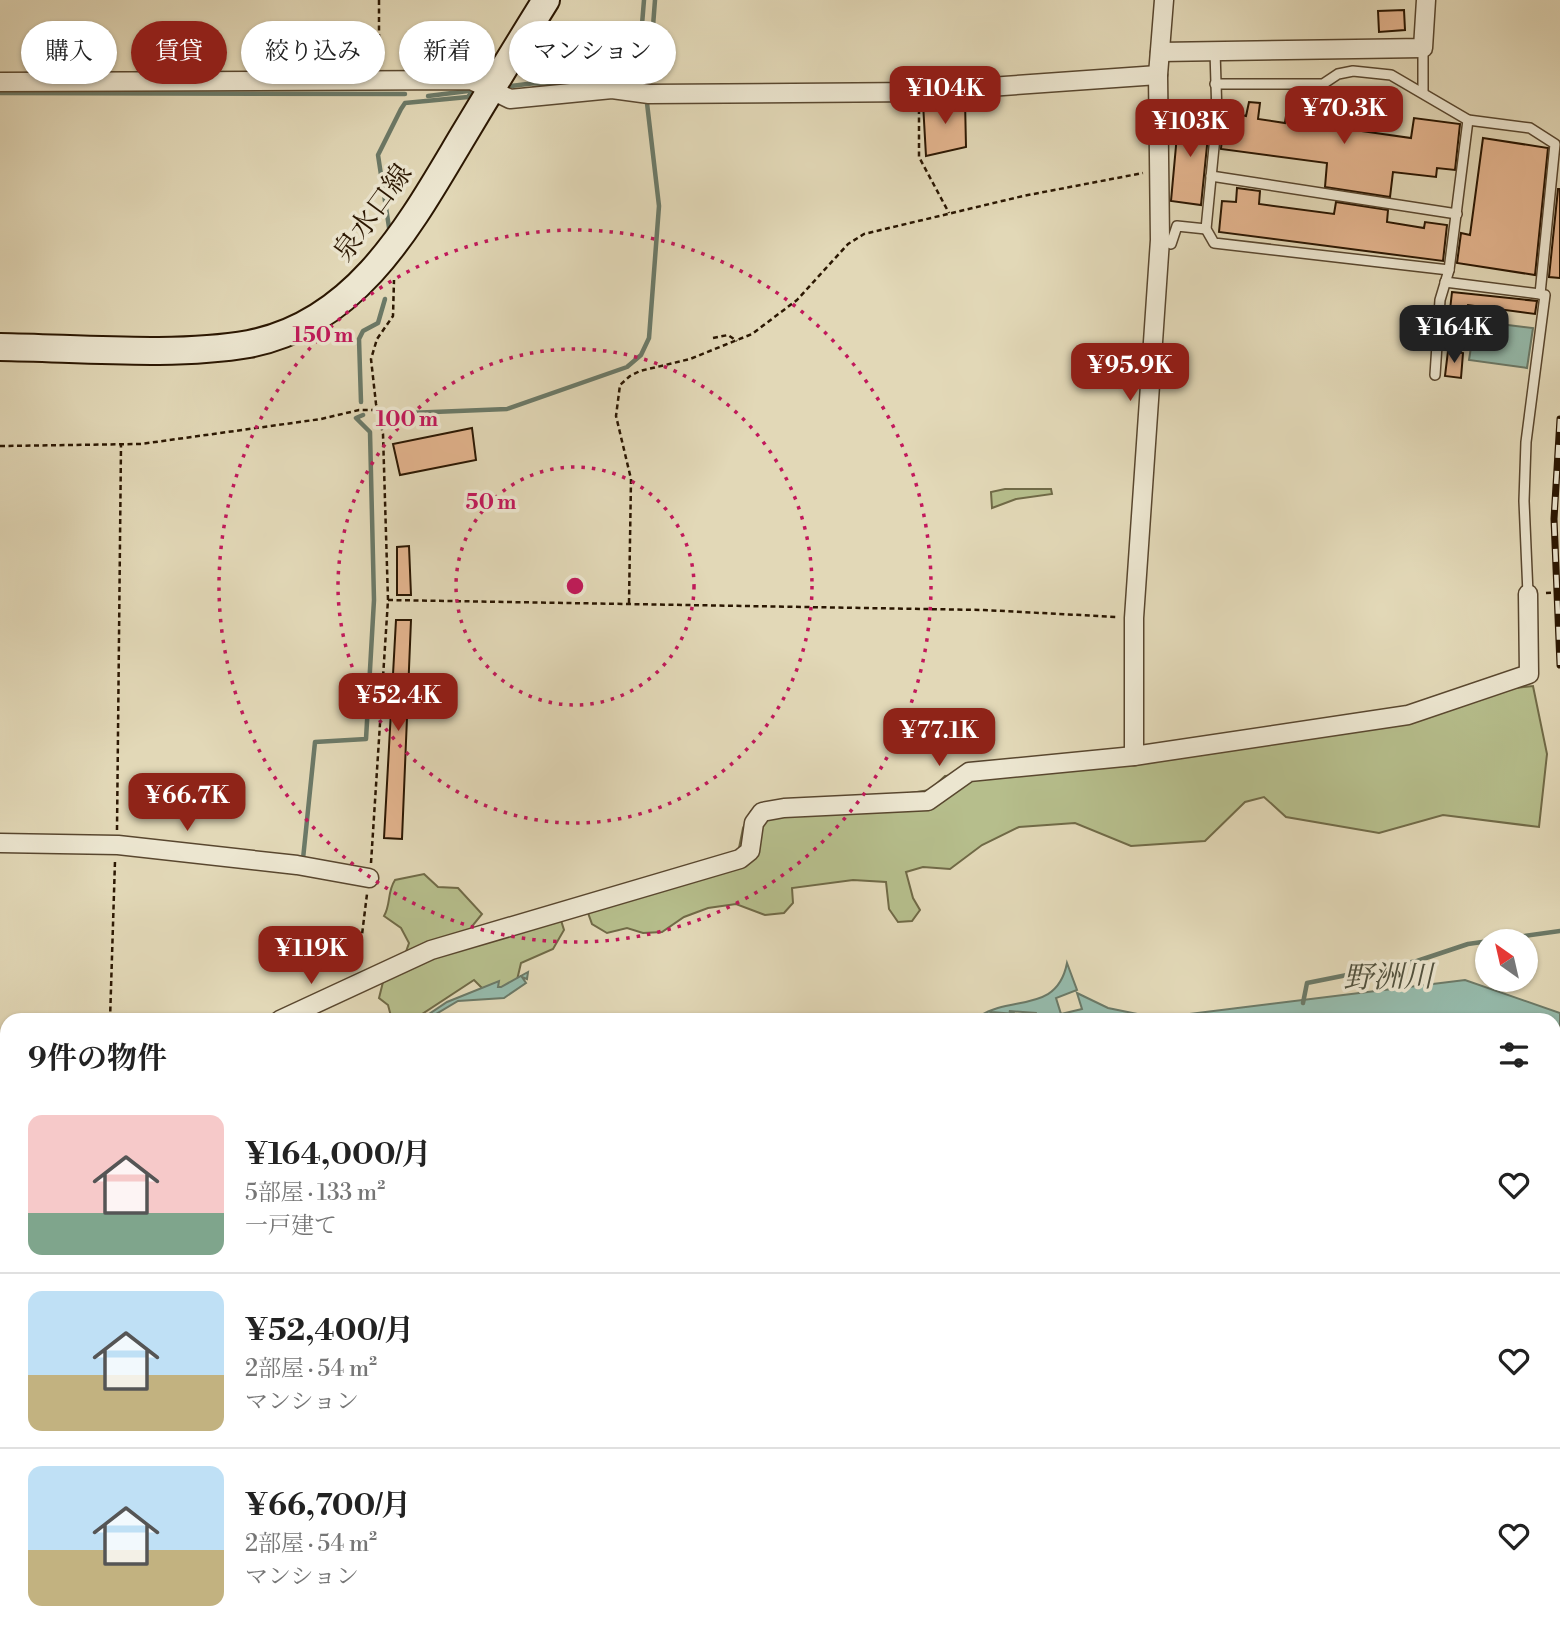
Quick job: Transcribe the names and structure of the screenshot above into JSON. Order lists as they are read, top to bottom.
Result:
{
  "streets": {
    "main road": ["泉水口線"]
  },
  "water": ["野洲川"],
  "north": "top left",
  "page": {
    "chip": [
      "購入",
      "賃貸",
      "絞り込み",
      "新着",
      "マンション"
    ],
    "price": [
      "¥104K",
      "¥70.3K",
      "¥103K",
      "¥164K",
      "¥95.9K",
      "¥52.4K",
      "¥77.1K",
      "¥66.7K",
      "¥119K"
    ],
    "heading": "9件の物件",
    "list": [
      {
        "name": "¥164,000/月",
        "note": "5部屋 · 133 m² · 一戸建て"
      },
      {
        "name": "¥52,400/月",
        "note": "2部屋 · 54 m² · マンション"
      },
      {
        "name": "¥66,700/月",
        "note": "2部屋 · 54 m² · マンション"
      }
    ]
  },
  "rings": ["150 m", "100 m", "50 m"]
}
